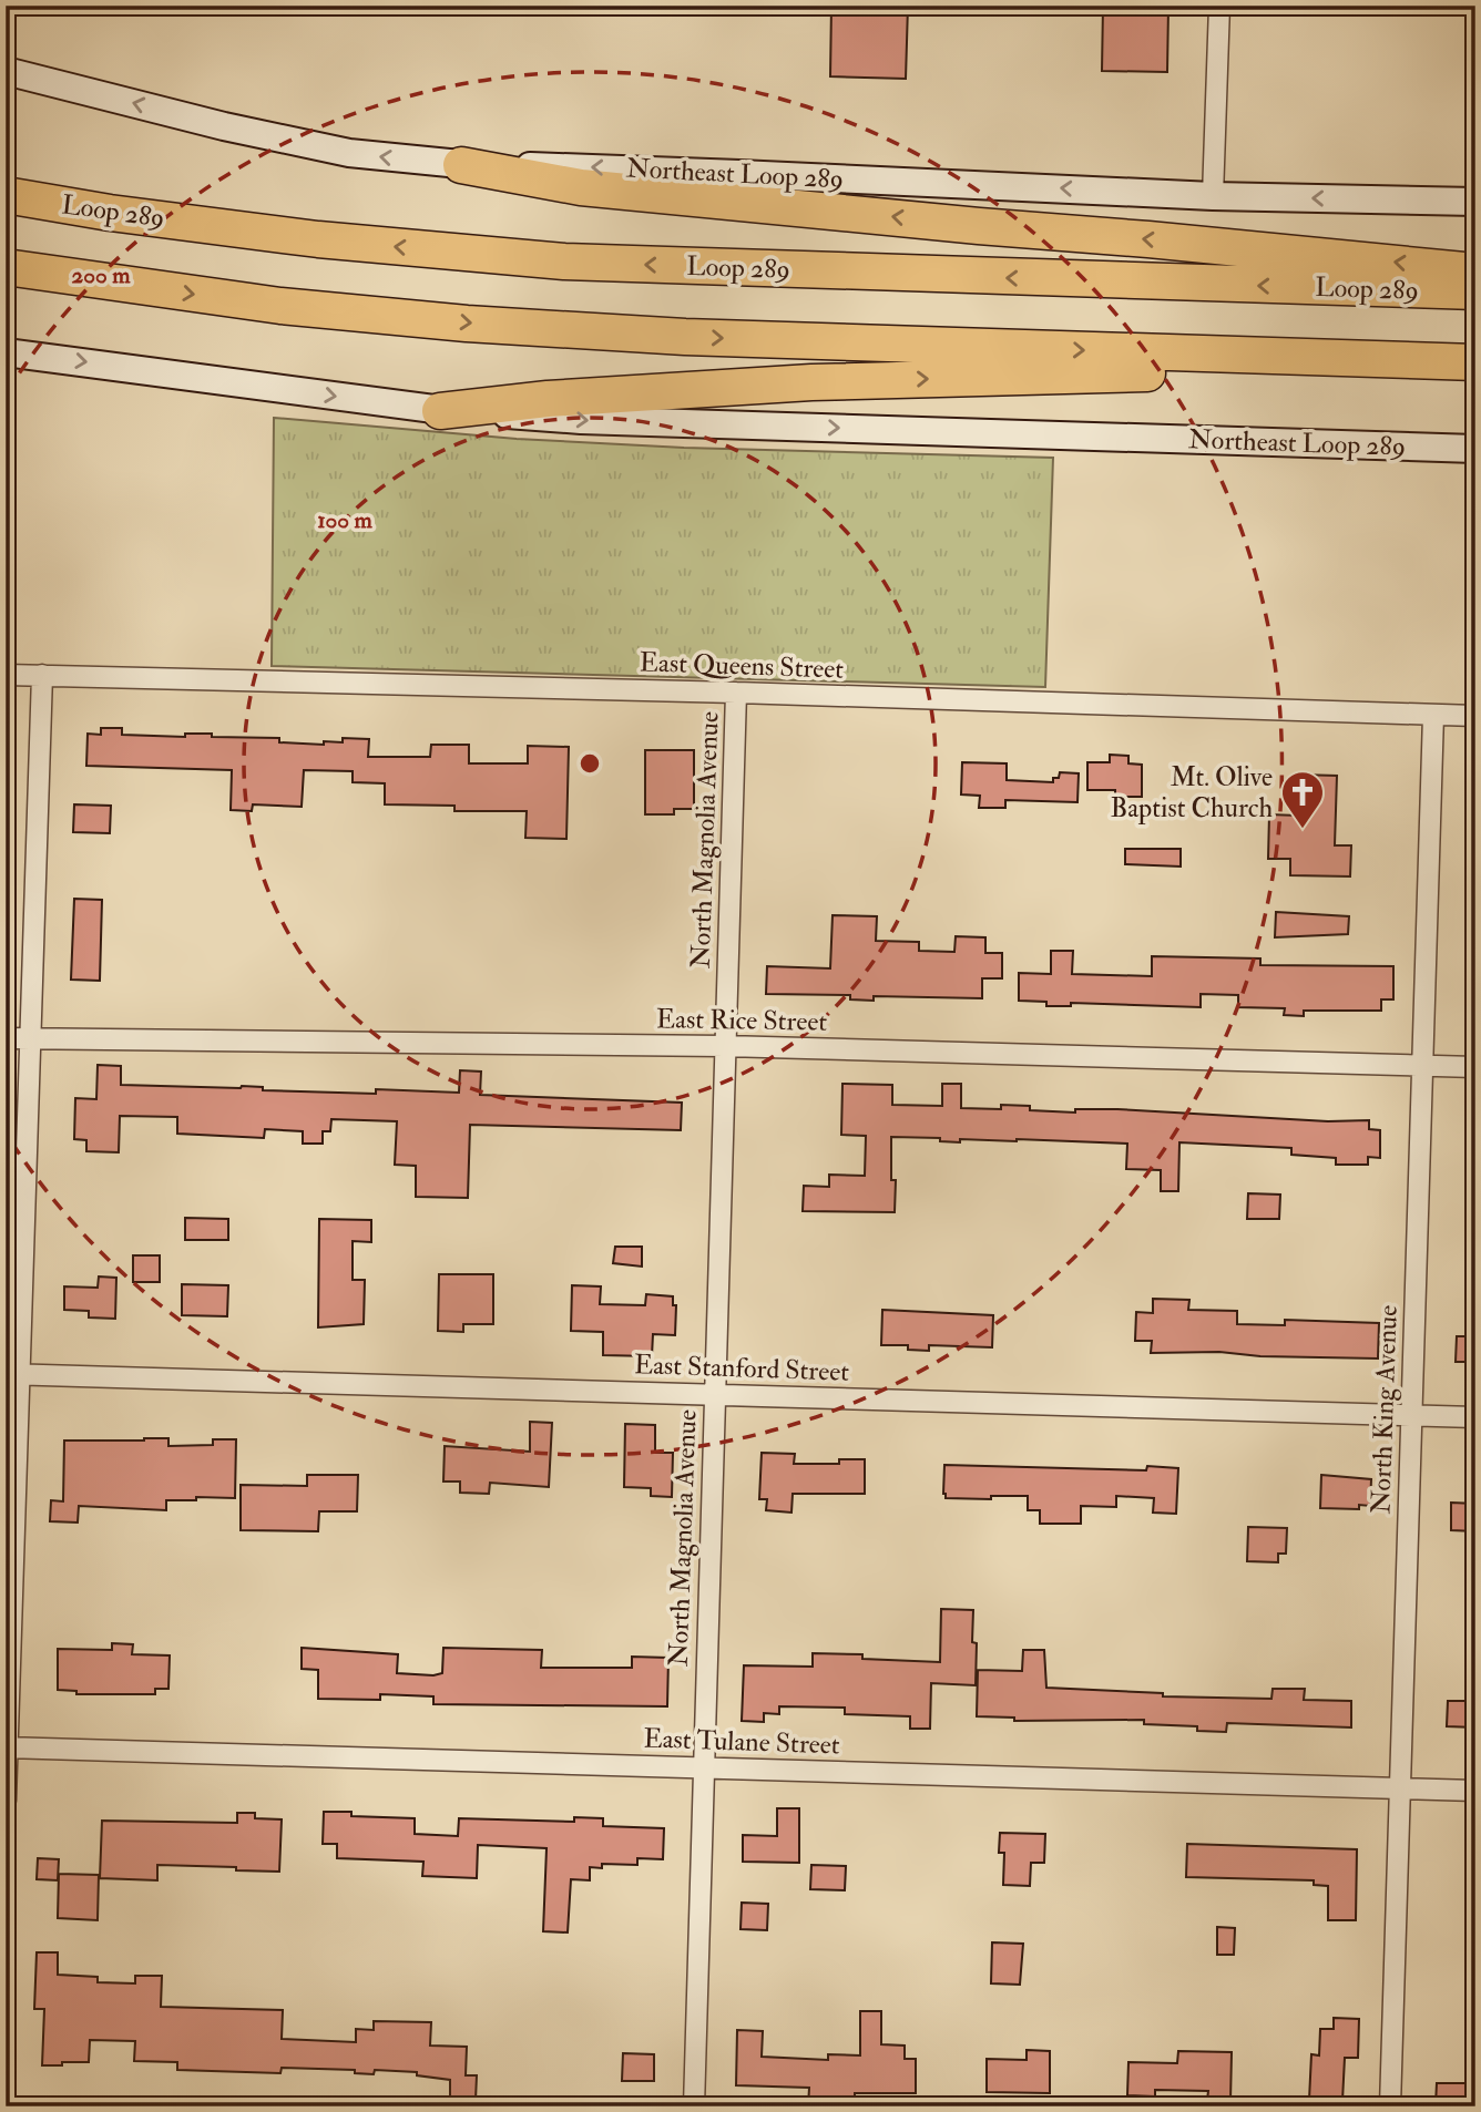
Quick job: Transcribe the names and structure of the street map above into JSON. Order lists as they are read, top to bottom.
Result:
{
  "streets": {
    "highway": ["Loop 289"],
    "main road": ["Northeast Loop 289"],
    "street": [
      "East Queens Street",
      "North Magnolia Avenue",
      "East Rice Street",
      "East Stanford Street",
      "North King Avenue",
      "East Tulane Street"
    ]
  },
  "crossings": [
    ["East Queens Street", "North Magnolia Avenue"],
    ["East Queens Street", "North King Avenue"],
    ["North Magnolia Avenue", "East Rice Street"],
    ["North Magnolia Avenue", "East Stanford Street"],
    ["North Magnolia Avenue", "East Tulane Street"],
    ["East Rice Street", "North King Avenue"],
    ["East Stanford Street", "North King Avenue"],
    ["North King Avenue", "East Tulane Street"]
  ],
  "places": {
    "church": ["Mt. Olive Baptist Church"]
  },
  "rings": ["200 m", "100 m"]
}
